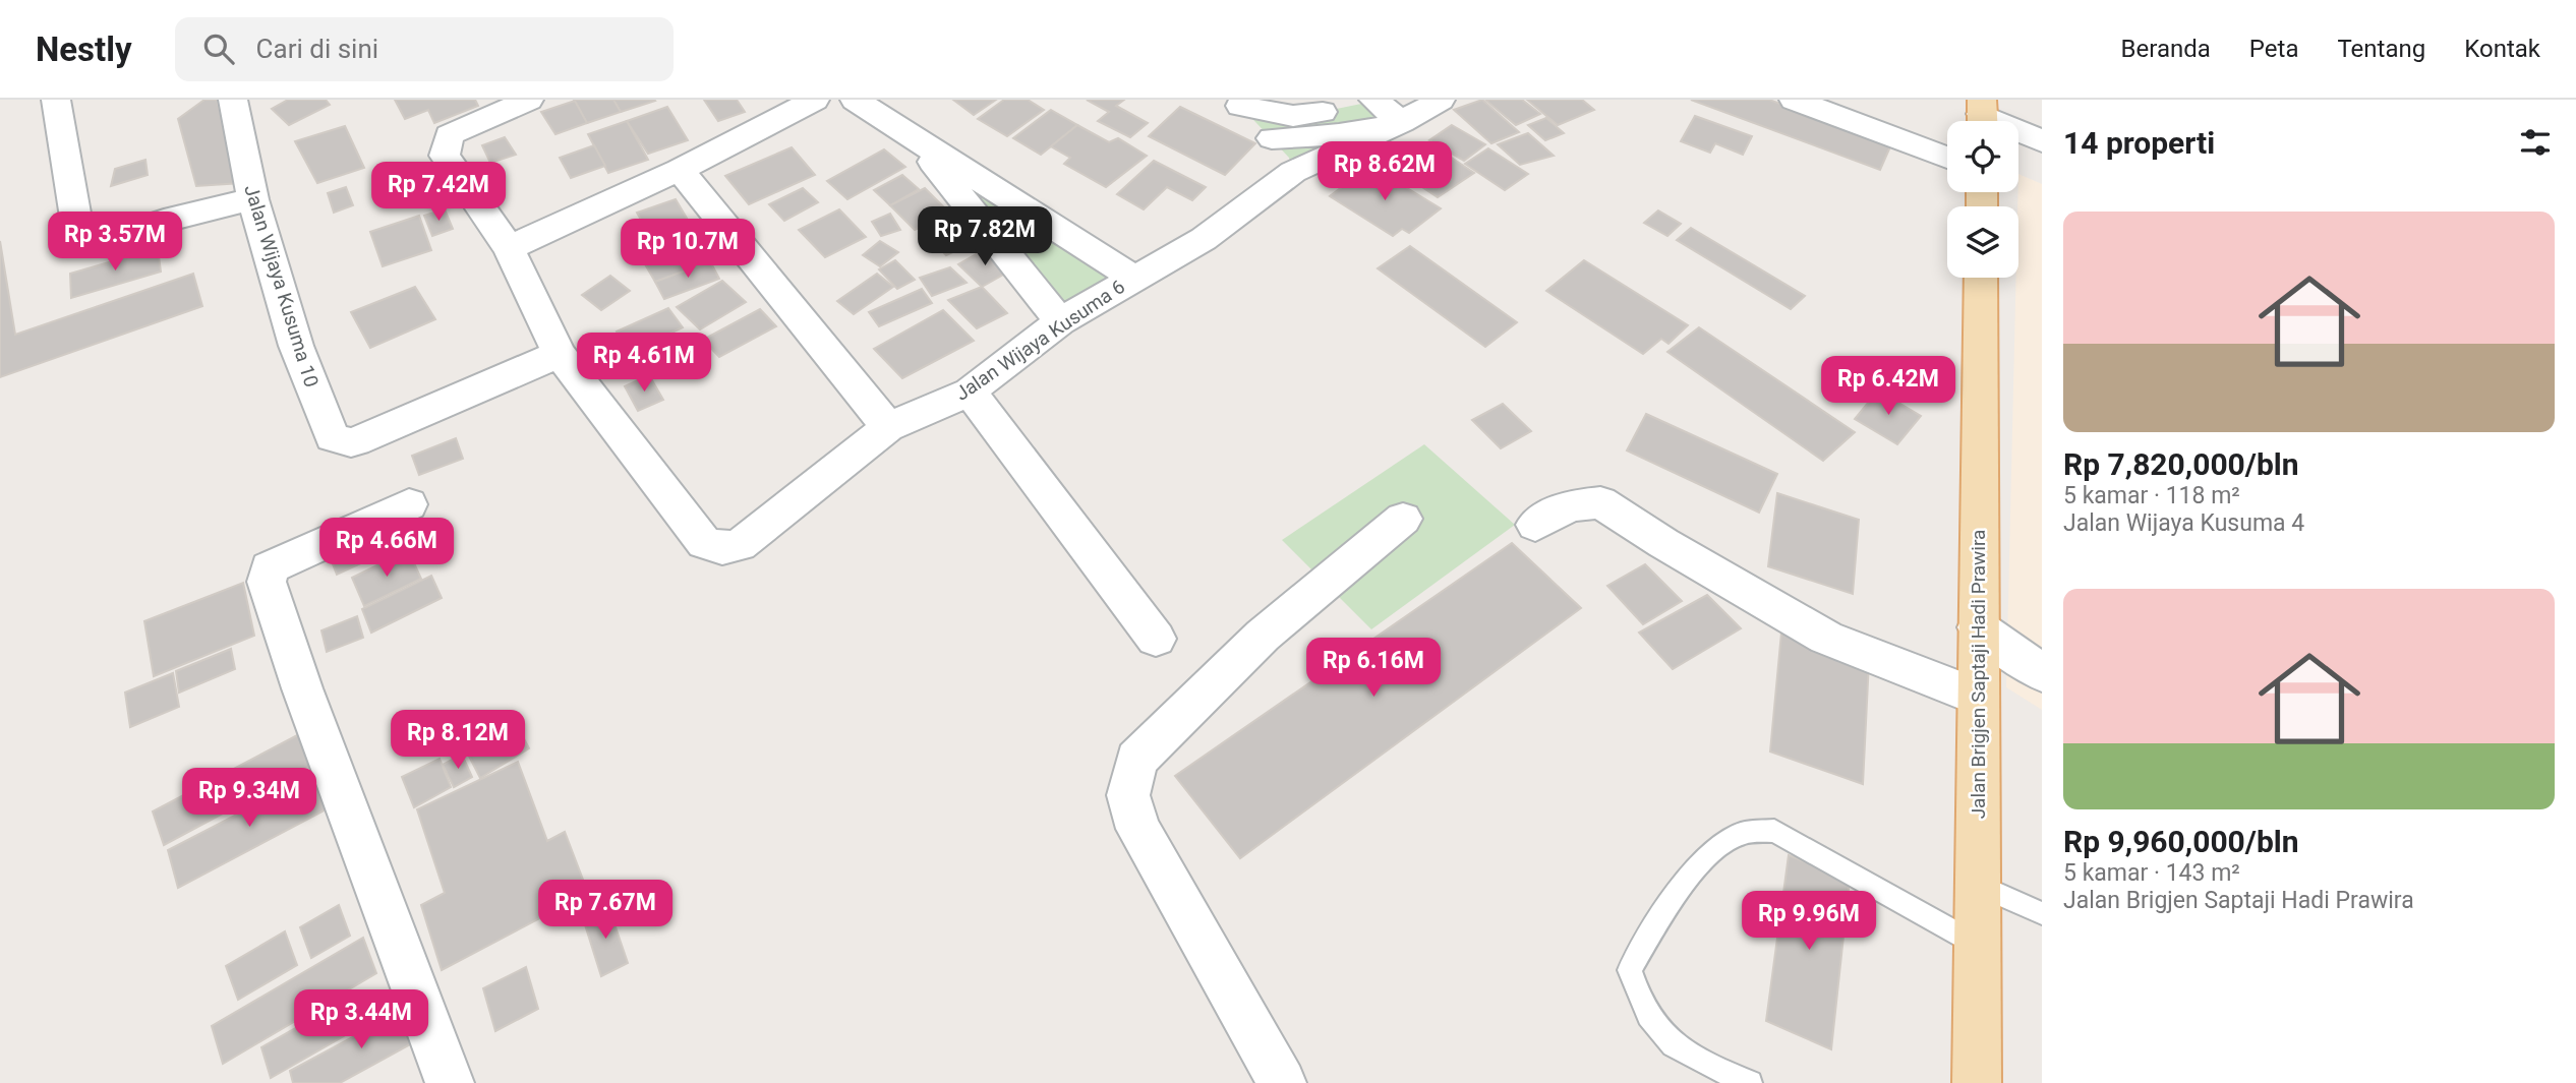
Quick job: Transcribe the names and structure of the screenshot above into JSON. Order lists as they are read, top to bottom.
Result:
{
  "streets": {
    "main road": ["Jalan Brigjen Saptaji Hadi Prawira"],
    "street": ["Jalan Wijaya Kusuma 10", "Jalan Wijaya Kusuma 6"]
  },
  "crossings": [
    ["Jalan Wijaya Kusuma 10", "Jalan Wijaya Kusuma 6"]
  ],
  "page": {
    "header": "Nestly",
    "search": "Cari di sini",
    "nav": [
      "Beranda",
      "Peta",
      "Tentang",
      "Kontak"
    ],
    "heading": "14 properti",
    "price": [
      "Rp 8.62M",
      "Rp 7.42M",
      "Rp 7.82M",
      "Rp 3.57M",
      "Rp 10.7M",
      "Rp 4.61M",
      "Rp 6.42M",
      "Rp 4.66M",
      "Rp 6.16M",
      "Rp 8.12M",
      "Rp 9.34M",
      "Rp 7.67M",
      "Rp 9.96M",
      "Rp 3.44M"
    ],
    "list": [
      {
        "name": "Rp 7,820,000/bln",
        "note": "5 kamar · 118 m² · Jalan Wijaya Kusuma 4"
      },
      {
        "name": "Rp 9,960,000/bln",
        "note": "5 kamar · 143 m² · Jalan Brigjen Saptaji Hadi Prawira"
      }
    ]
  }
}
